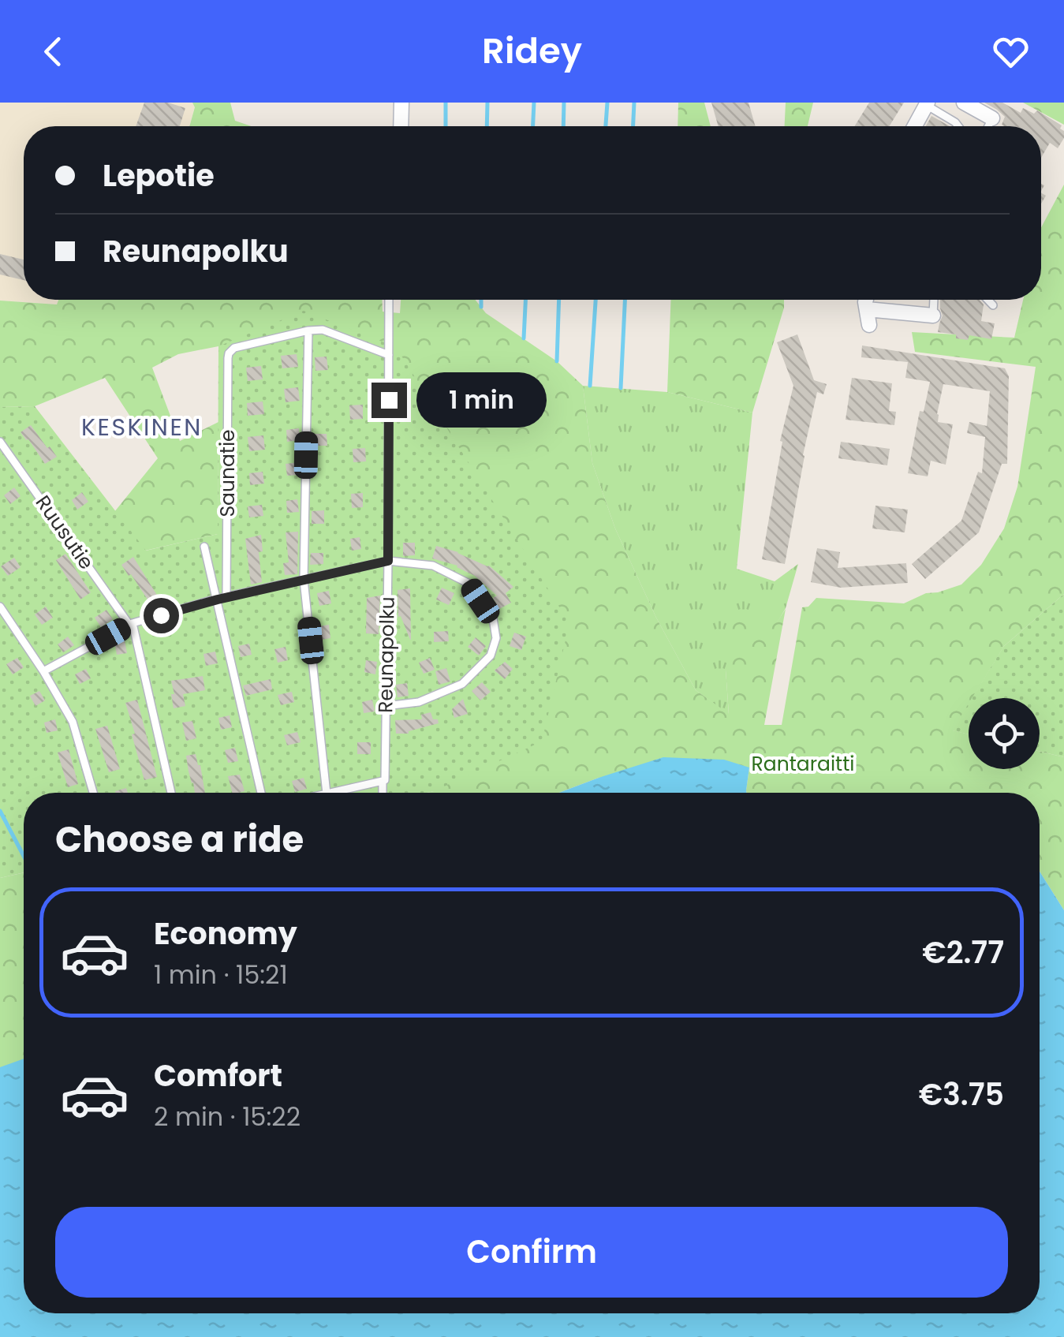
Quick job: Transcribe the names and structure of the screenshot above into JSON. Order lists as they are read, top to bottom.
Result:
{
  "streets": {
    "lane": ["Saunatie", "Ruusutie", "Reunapolku"]
  },
  "districts": ["KESKINEN"],
  "parks": ["Rantaraitti"],
  "page": {
    "header": "Ridey",
    "banner": ["Lepotie", "Reunapolku"],
    "bubble": "1 min",
    "heading": "Choose a ride",
    "list": [
      {
        "name": "Economy",
        "note": "1 min · 15:21",
        "value": "€2.77"
      },
      {
        "name": "Comfort",
        "note": "2 min · 15:22",
        "value": "€3.75"
      }
    ],
    "buttons": "Confirm"
  }
}
